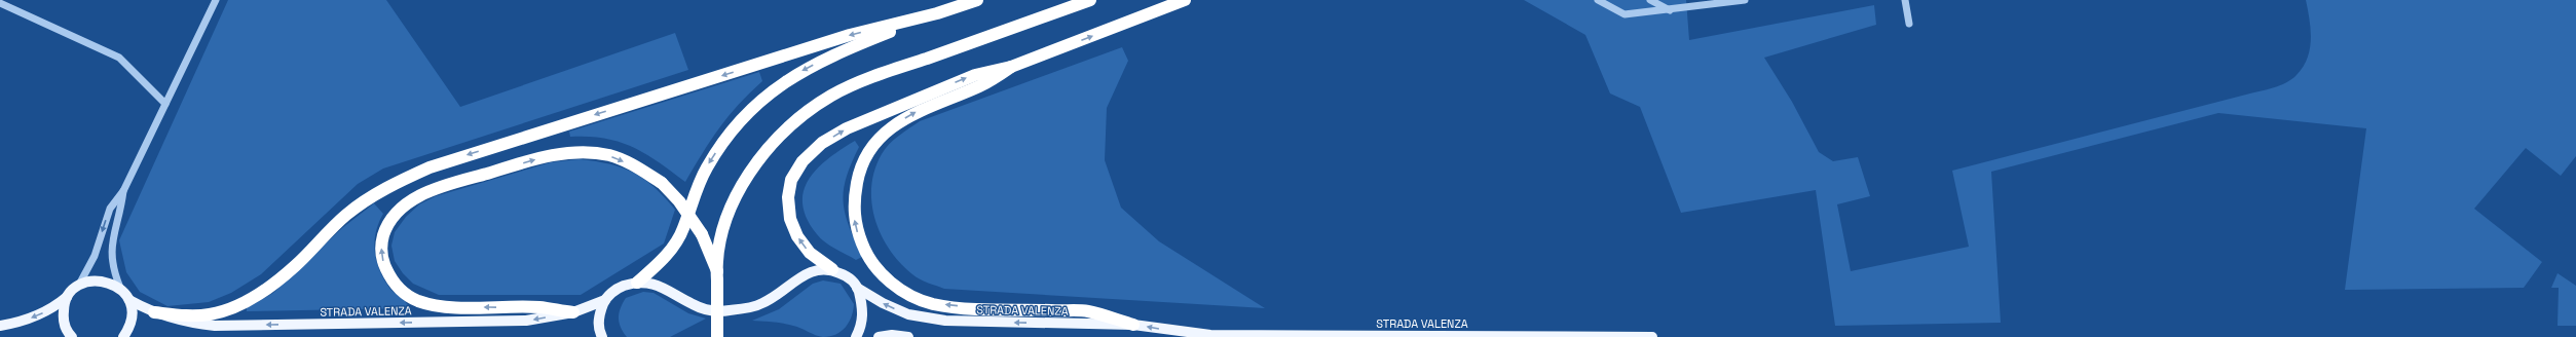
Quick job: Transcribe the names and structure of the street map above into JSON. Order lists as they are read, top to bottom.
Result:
{
  "streets": {
    "main road": ["STRADA VALENZA"]
  },
  "one_way": ["STRADA VALENZA"]
}
